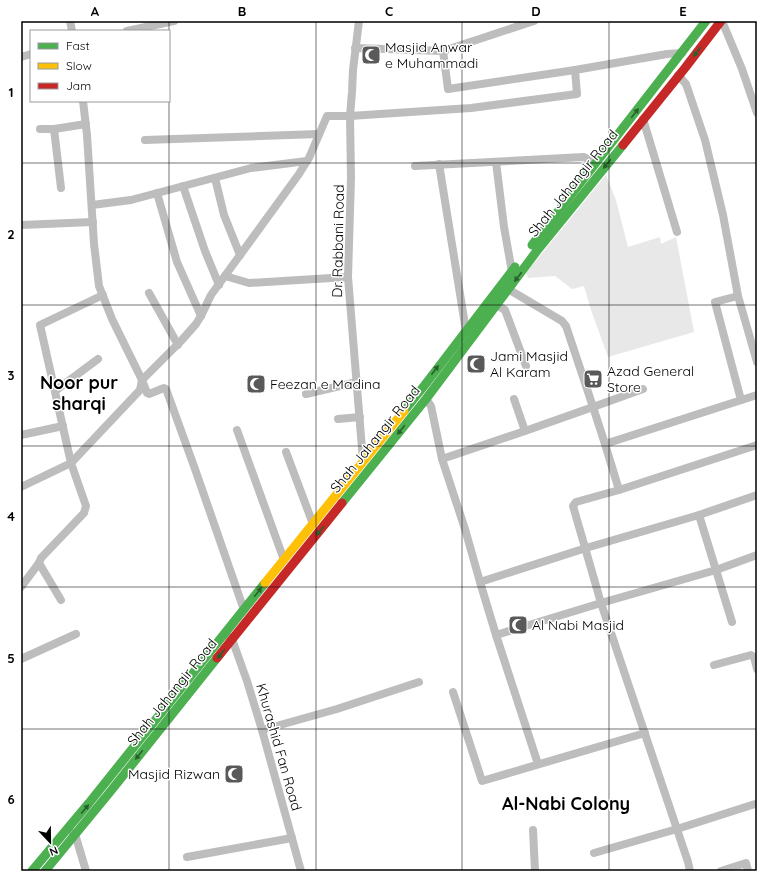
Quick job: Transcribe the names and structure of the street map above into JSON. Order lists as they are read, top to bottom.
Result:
{
  "streets": {
    "street": ["Shah Jahangir Road", "Dr. Rabbani Road", "Khurashid Fan Road"]
  },
  "crossings": [
    ["Shah Jahangir Road", "Dr. Rabbani Road"],
    ["Shah Jahangir Road", "Khurashid Fan Road"]
  ],
  "districts": ["Noor pur sharqi", "Al-Nabi Colony"],
  "places": {
    "mosque": [
      "Masjid Anwar e Muhammadi",
      "Jami Masjid Al Karam",
      "Feezan e Madina",
      "Al Nabi Masjid",
      "Masjid Rizwan"
    ],
    "supermarket": ["Azad General Store"]
  },
  "legend": ["Fast", "Slow", "Jam"],
  "north": "bottom",
  "grid": {
    "columns": [
      "A",
      "B",
      "C",
      "D",
      "E"
    ],
    "rows": [
      "1",
      "2",
      "3",
      "4",
      "5",
      "6"
    ]
  }
}
